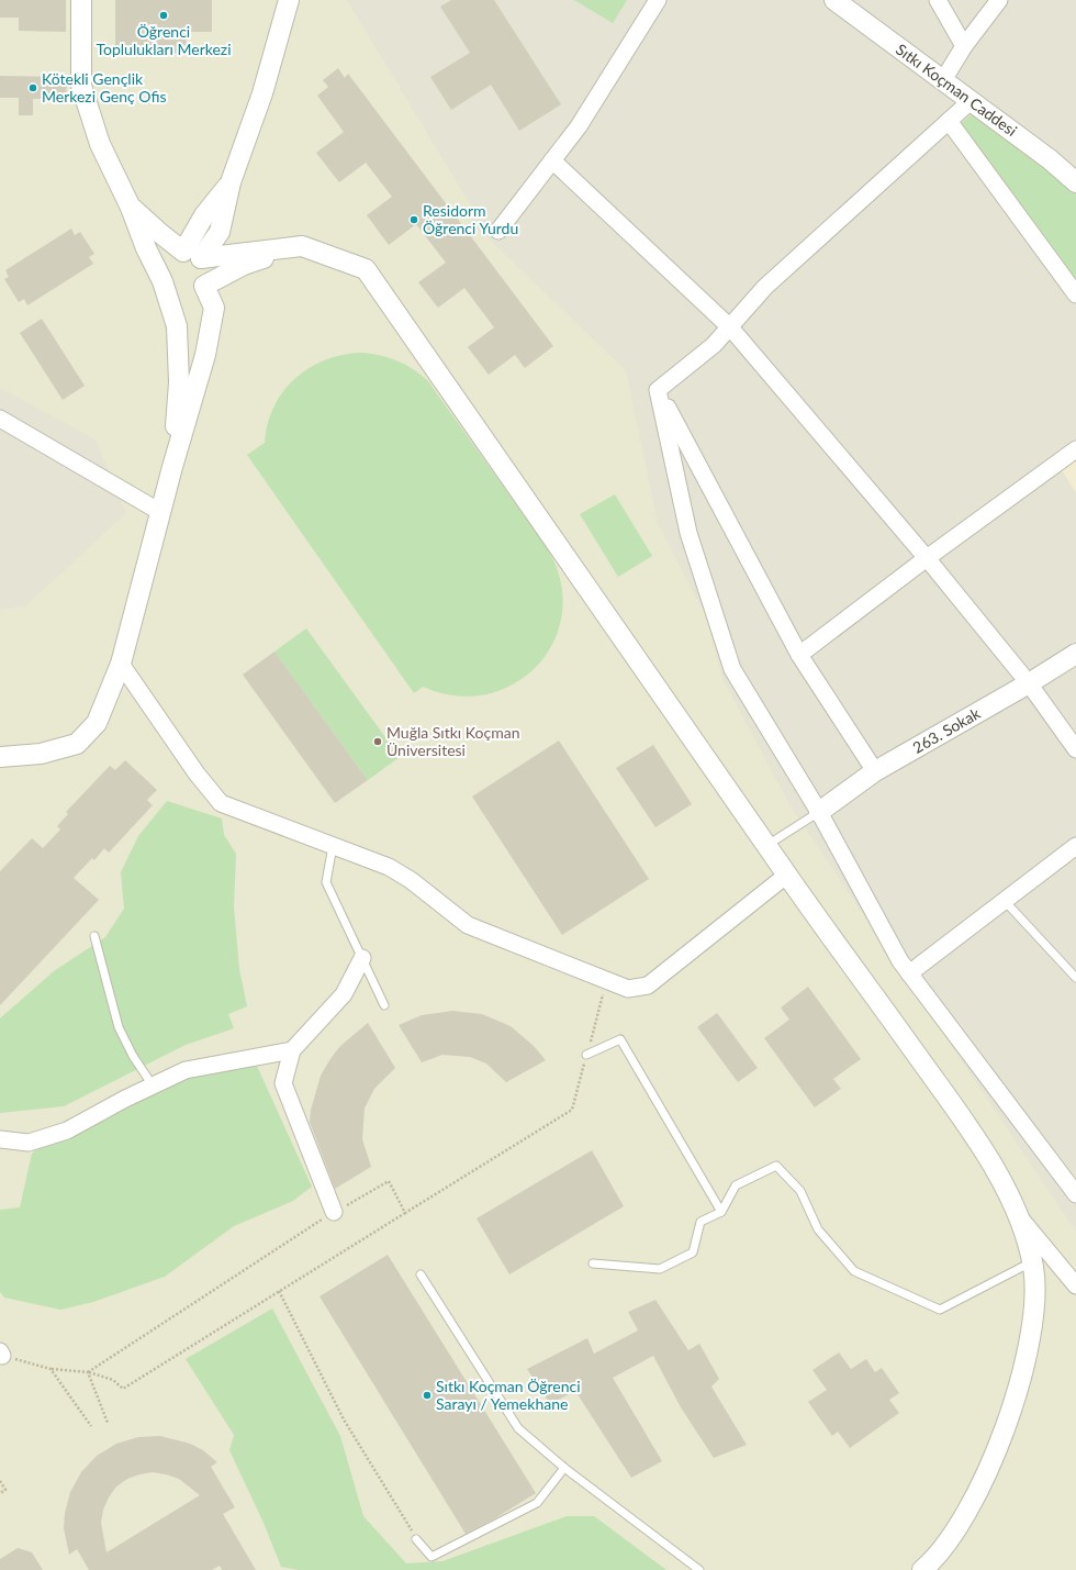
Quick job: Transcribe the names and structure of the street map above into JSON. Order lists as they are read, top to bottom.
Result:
{
  "streets": {
    "street": ["Sıtkı Koçman Caddesi", "263. Sokak"]
  },
  "places": [
    "Öğrenci Toplulukları Merkezi",
    "Kötekli Gençlik Merkezi Genç Ofis",
    "Residorm Öğrenci Yurdu",
    "Muğla Sıtkı Koçman Üniversitesi",
    "Sıtkı Koçman Öğrenci Sarayı / Yemekhane"
  ]
}
